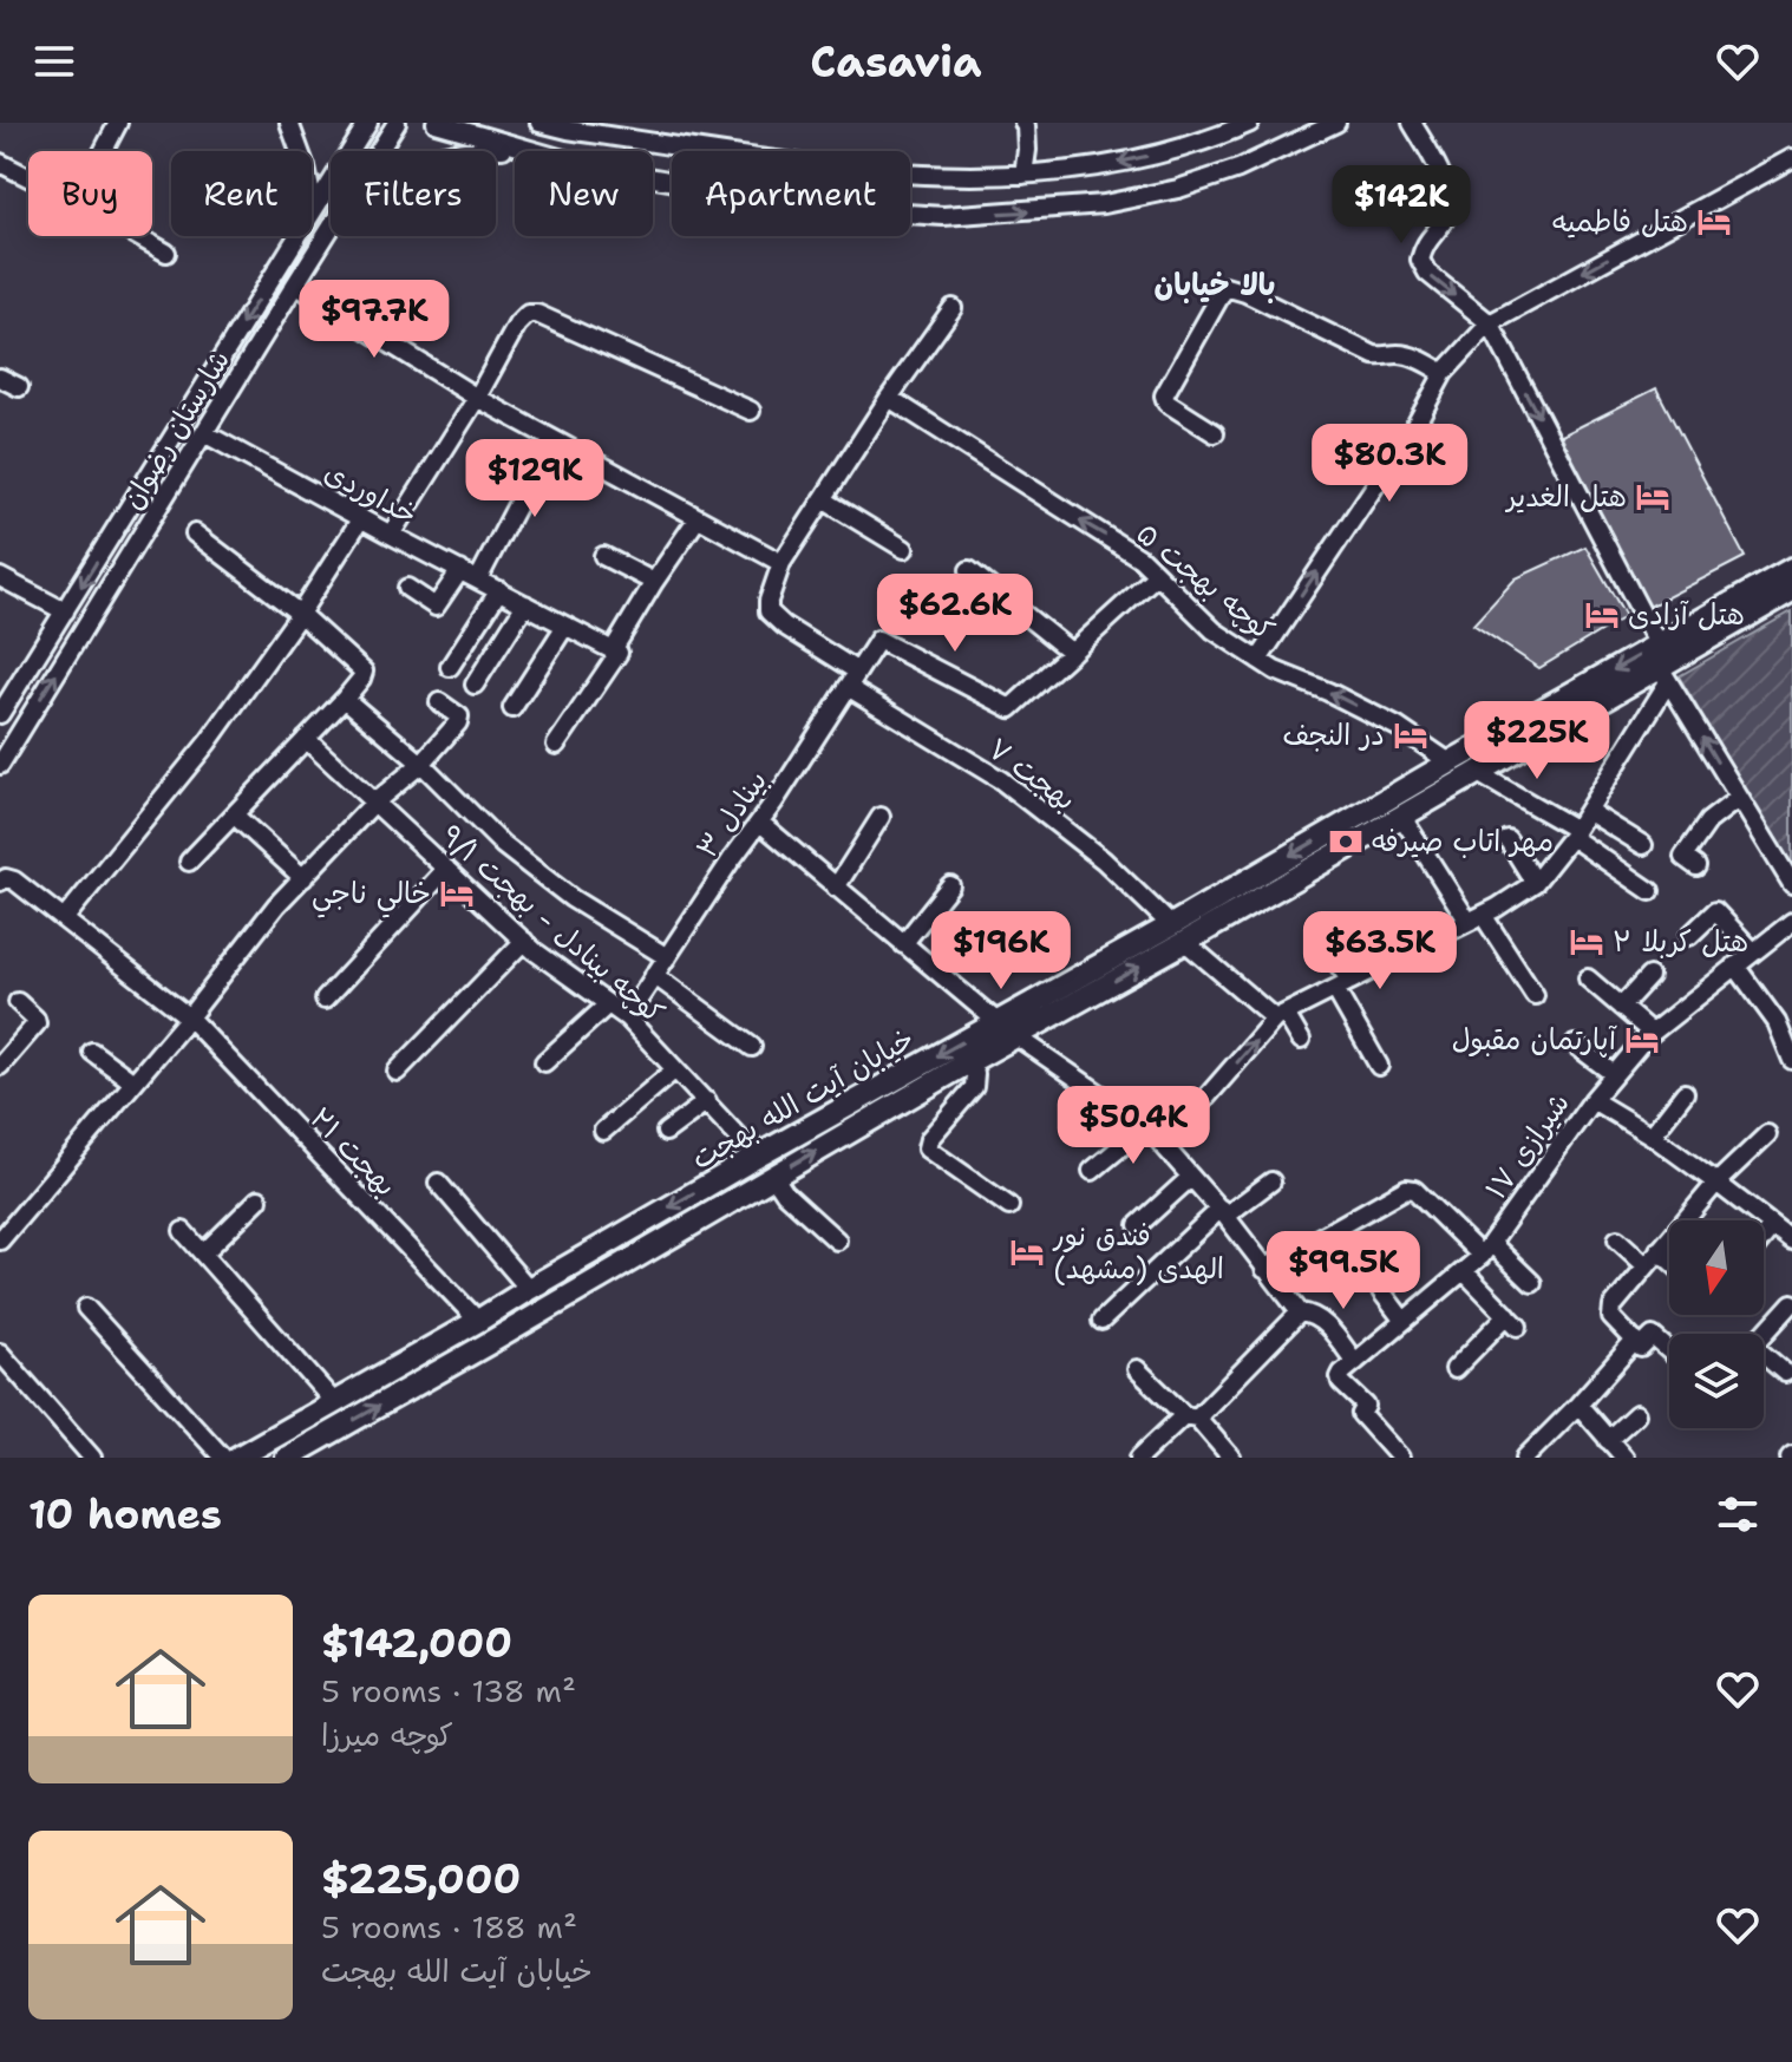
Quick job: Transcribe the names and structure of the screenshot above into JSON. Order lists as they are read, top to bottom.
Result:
{
  "streets": {
    "main road": ["خیابان آیت الله بهجت"],
    "street": [
      "شارستان رضوان",
      "خداوردی",
      "کوچه بهجت ۵",
      "بهجت ۷",
      "بینادل ۳",
      "کوچه بینادل - بهجت ۹/۱",
      "شیرازی ۱۷",
      "بهجت ۲۱"
    ]
  },
  "crossings": [
    ["شارستان رضوان", "خداوردی"],
    ["کوچه بهجت ۵", "خیابان آیت الله بهجت"],
    ["بهجت ۷", "بینادل ۳"],
    ["بهجت ۷", "خیابان آیت الله بهجت"],
    ["بینادل ۳", "کوچه بینادل - بهجت ۹/۱"],
    ["کوچه بینادل - بهجت ۹/۱", "خیابان آیت الله بهجت"],
    ["خیابان آیت الله بهجت", "بهجت ۲۱"]
  ],
  "districts": ["بالا خیابان"],
  "places": {
    "hotel": [
      "هتل فاطمیه",
      "هتل الغدیر",
      "هتل آزادی",
      "در النجف",
      "خالي ناجي",
      "هتل کربلا ۲",
      "آپارتمان مقبول",
      "فندق نور الهدى (مشهد)"
    ],
    "bank": ["مهر اتاب صيرفه"]
  },
  "north": "bottom",
  "page": {
    "header": "Casavia",
    "chip": [
      "Buy",
      "Rent",
      "Filters",
      "New",
      "Apartment"
    ],
    "price": [
      "$142K",
      "$97.7K",
      "$80.3K",
      "$129K",
      "$62.6K",
      "$225K",
      "$196K",
      "$63.5K",
      "$50.4K",
      "$99.5K"
    ],
    "heading": "10 homes",
    "list": [
      {
        "name": "$142,000",
        "note": "5 rooms · 138 m² · کوچه میرزا"
      },
      {
        "name": "$225,000",
        "note": "5 rooms · 188 m² · خیابان آیت الله بهجت"
      }
    ]
  }
}
